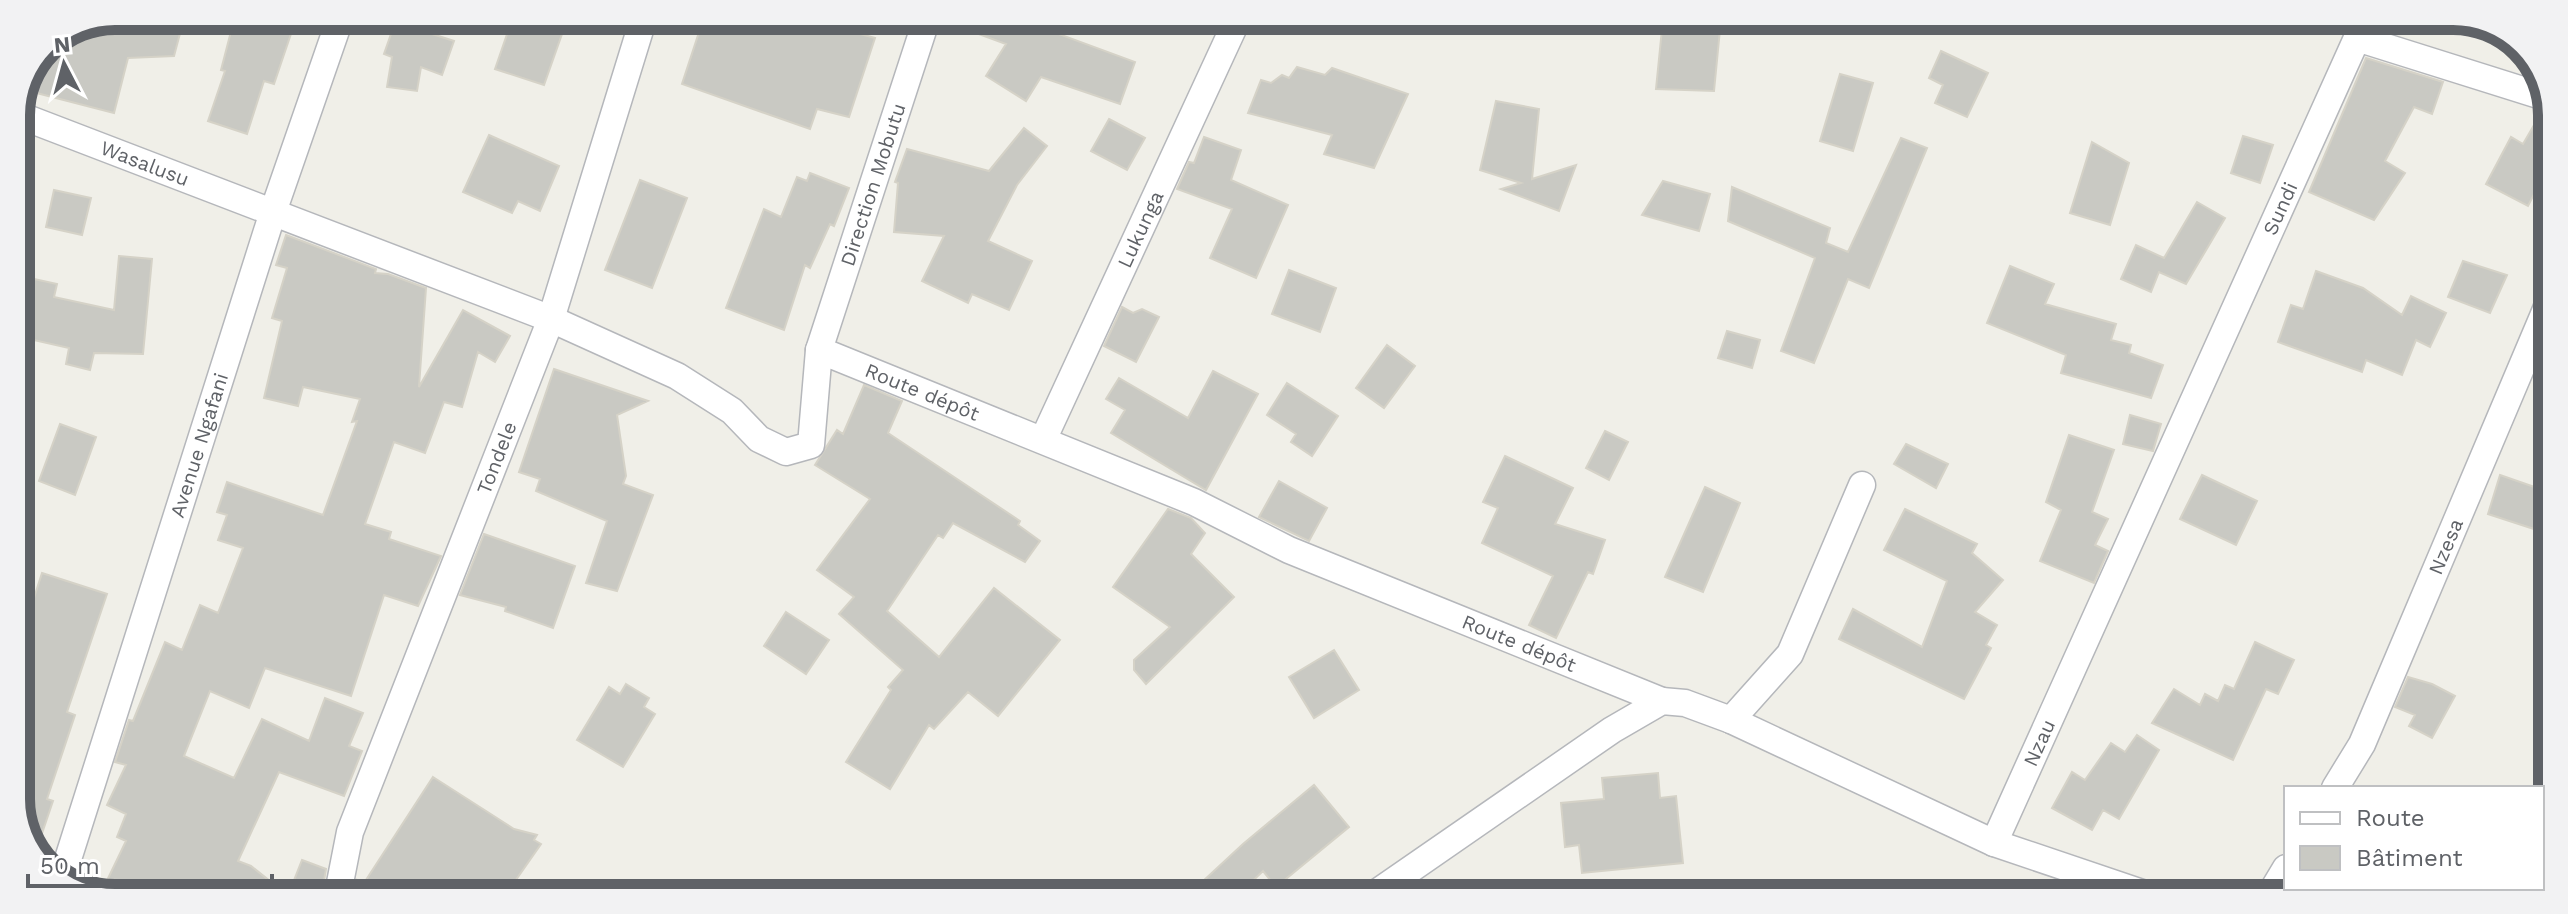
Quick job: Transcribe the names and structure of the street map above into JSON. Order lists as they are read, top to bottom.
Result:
{
  "streets": {
    "street": [
      "Wasalusu",
      "Direction Mobutu",
      "Sundi",
      "Lukunga",
      "Route dépôt",
      "Avenue Ngafani",
      "Tondele",
      "Nzesa",
      "Nzau"
    ]
  },
  "crossings": [
    ["Wasalusu", "Avenue Ngafani"],
    ["Direction Mobutu", "Route dépôt"],
    ["Sundi", "Nzau"],
    ["Lukunga", "Route dépôt"]
  ],
  "legend": ["Route", "Bâtiment"],
  "scale_bar": "50 m",
  "north": "top"
}
